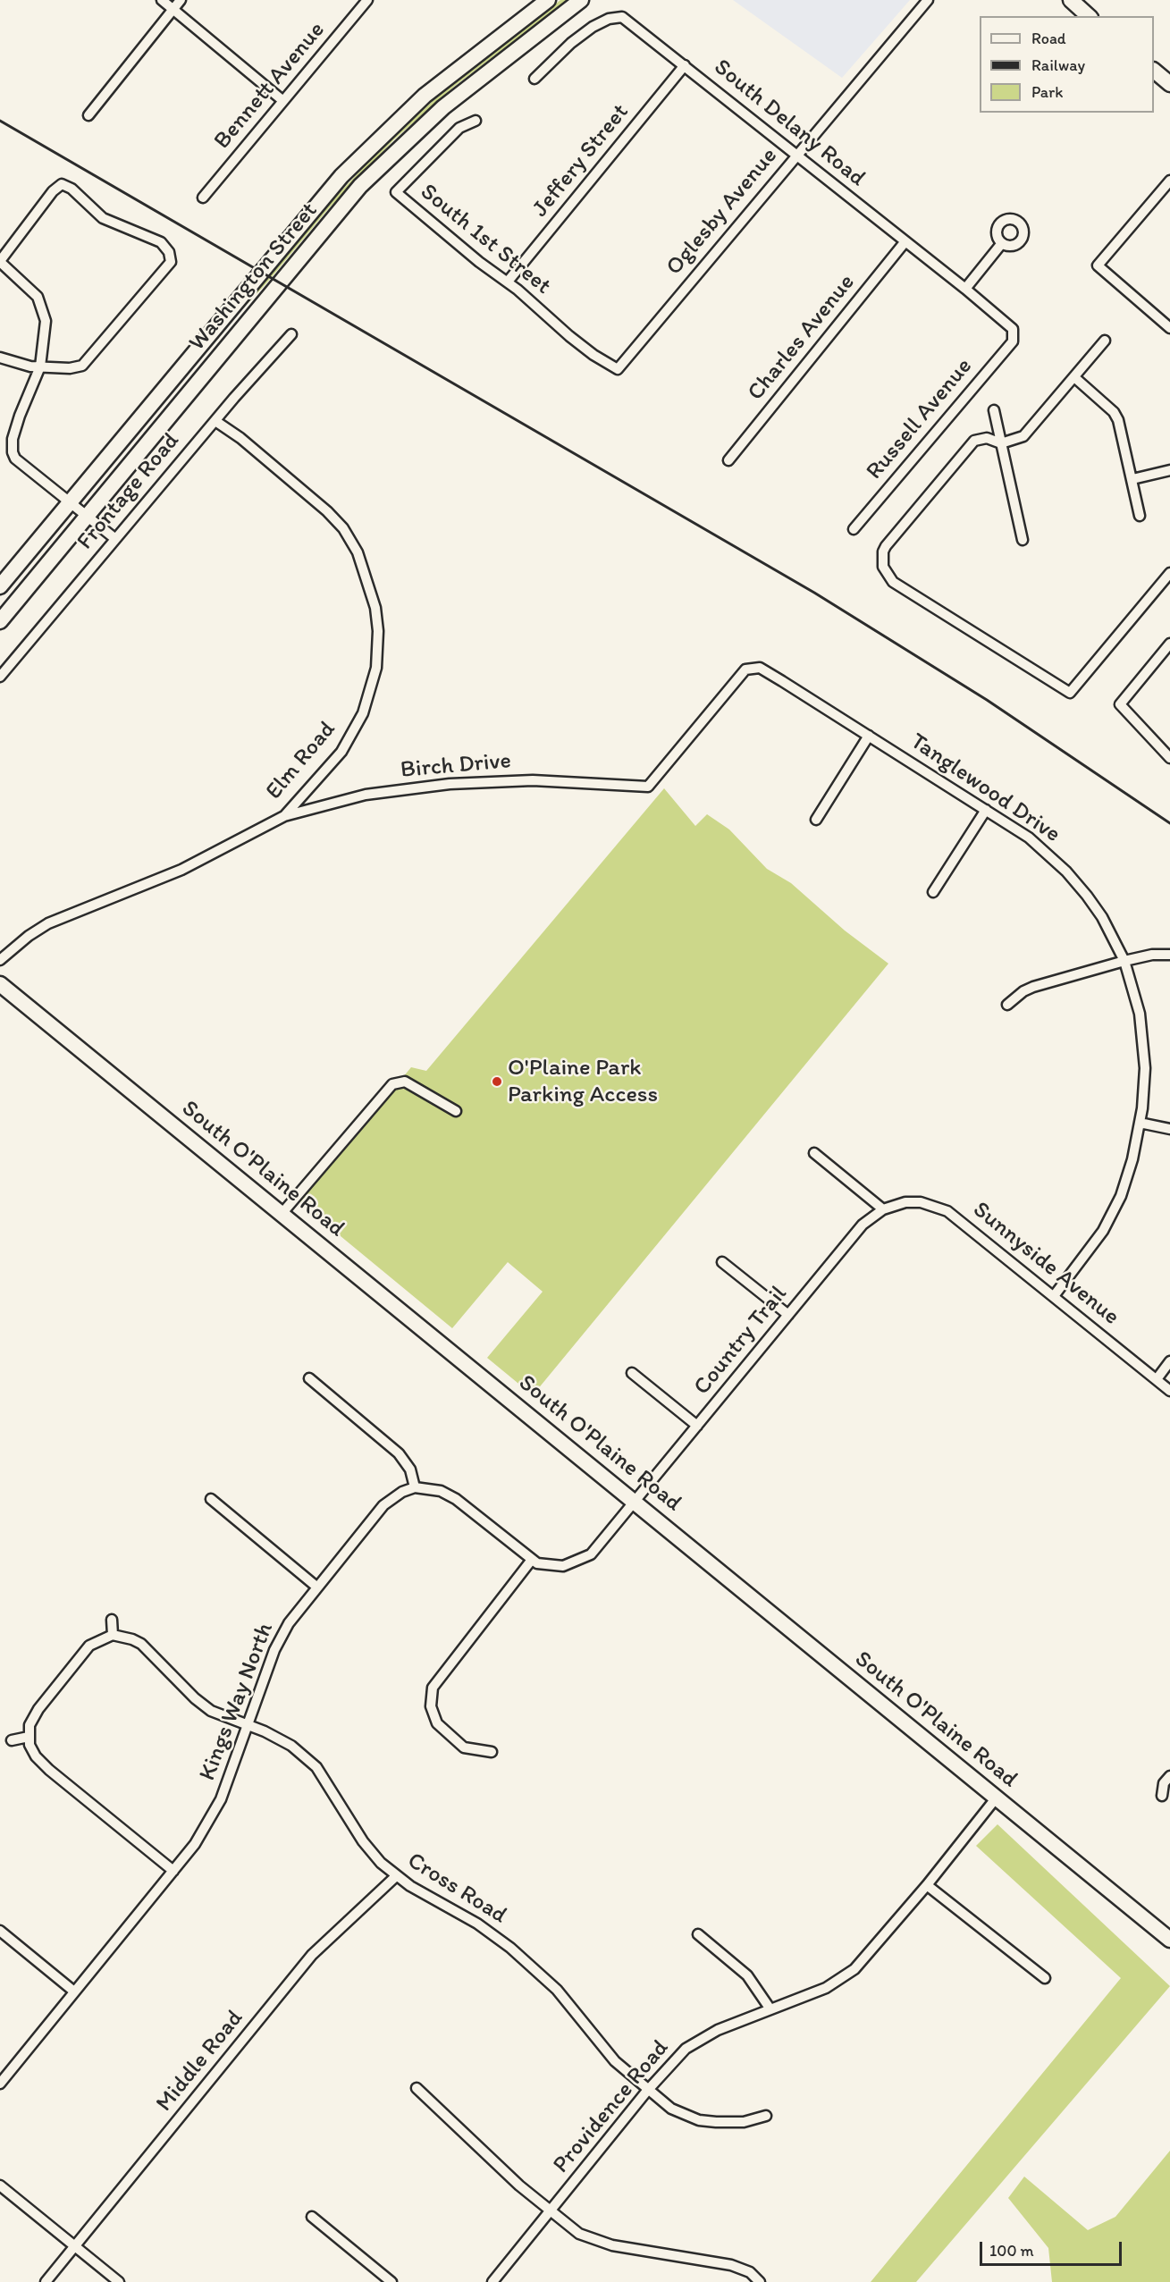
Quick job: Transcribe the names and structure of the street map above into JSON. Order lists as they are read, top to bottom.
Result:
{
  "streets": {
    "main road": ["Washington Street", "South O'Plaine Road"],
    "street": [
      "Bennett Avenue",
      "South Delany Road",
      "Jeffery Street",
      "Oglesby Avenue",
      "South 1st Street",
      "Charles Avenue",
      "Russell Avenue",
      "Frontage Road",
      "Elm Road",
      "Birch Drive",
      "Tanglewood Drive",
      "Sunnyside Avenue",
      "Country Trail",
      "Kings Way North",
      "Cross Road",
      "Middle Road",
      "Providence Road"
    ]
  },
  "crossings": [
    ["South Delany Road", "Jeffery Street"],
    ["South Delany Road", "Oglesby Avenue"],
    ["South Delany Road", "Charles Avenue"],
    ["South Delany Road", "Russell Avenue"],
    ["Jeffery Street", "South 1st Street"],
    ["Oglesby Avenue", "South 1st Street"],
    ["Frontage Road", "Elm Road"],
    ["Elm Road", "Birch Drive"],
    ["Birch Drive", "Tanglewood Drive"],
    ["Tanglewood Drive", "Sunnyside Avenue"],
    ["South O'Plaine Road", "Country Trail"],
    ["South O'Plaine Road", "Providence Road"],
    ["Sunnyside Avenue", "Country Trail"],
    ["Kings Way North", "Cross Road"],
    ["Cross Road", "Middle Road"],
    ["Cross Road", "Providence Road"]
  ],
  "places": ["O'Plaine Park Parking Access"],
  "legend": ["Road", "Railway", "Park"],
  "scale_bar": "100 m"
}
